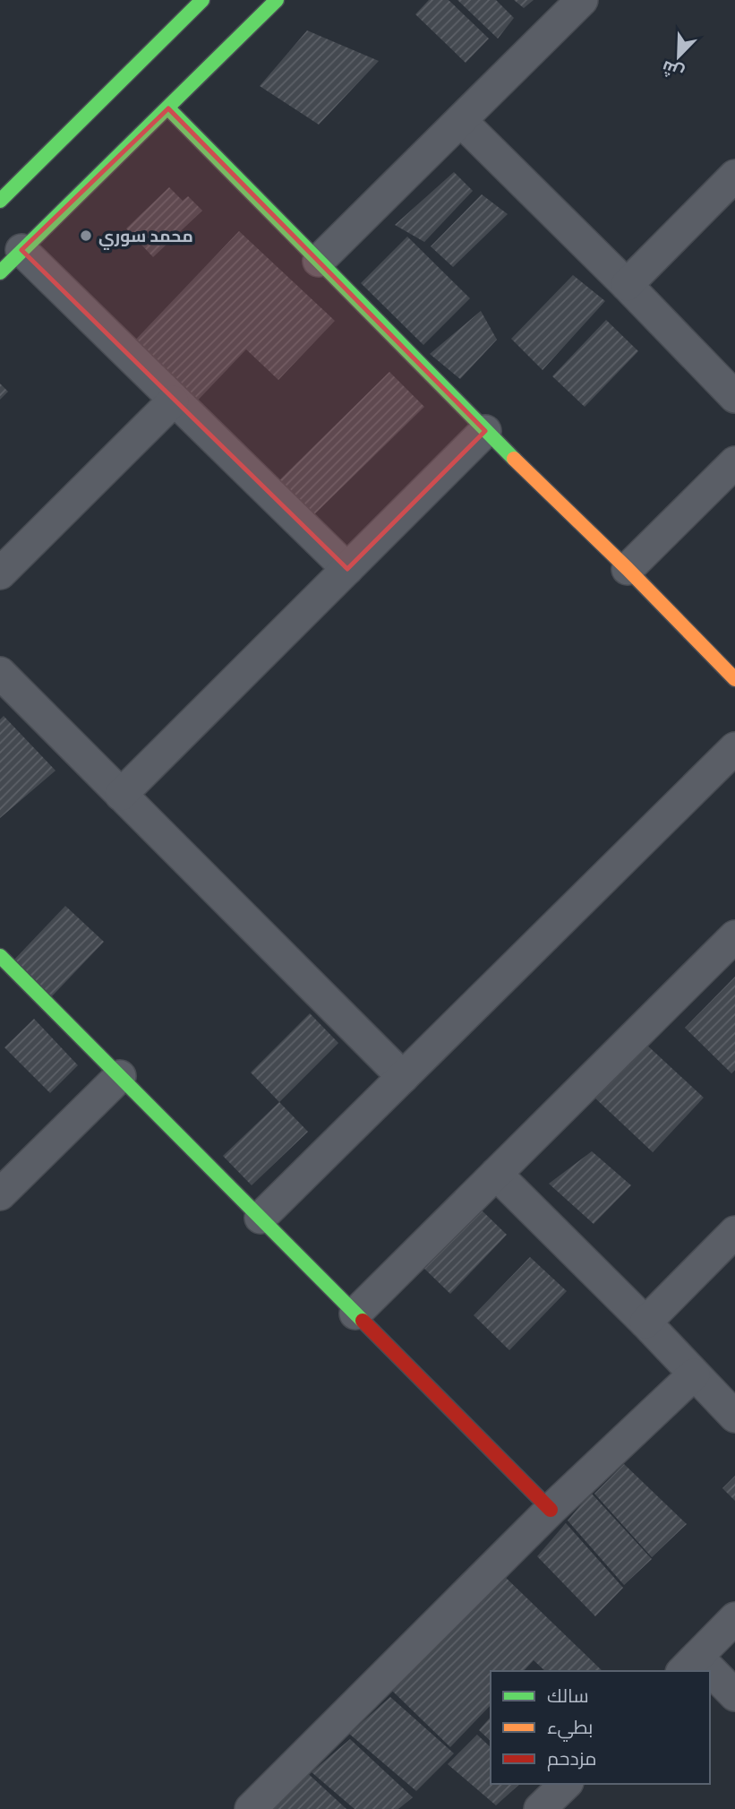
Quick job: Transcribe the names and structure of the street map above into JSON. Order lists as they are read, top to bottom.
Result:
{
  "places": ["محمد سوري"],
  "legend": ["سالك", "بطيء", "مزدحم"],
  "north": "bottom left"
}
